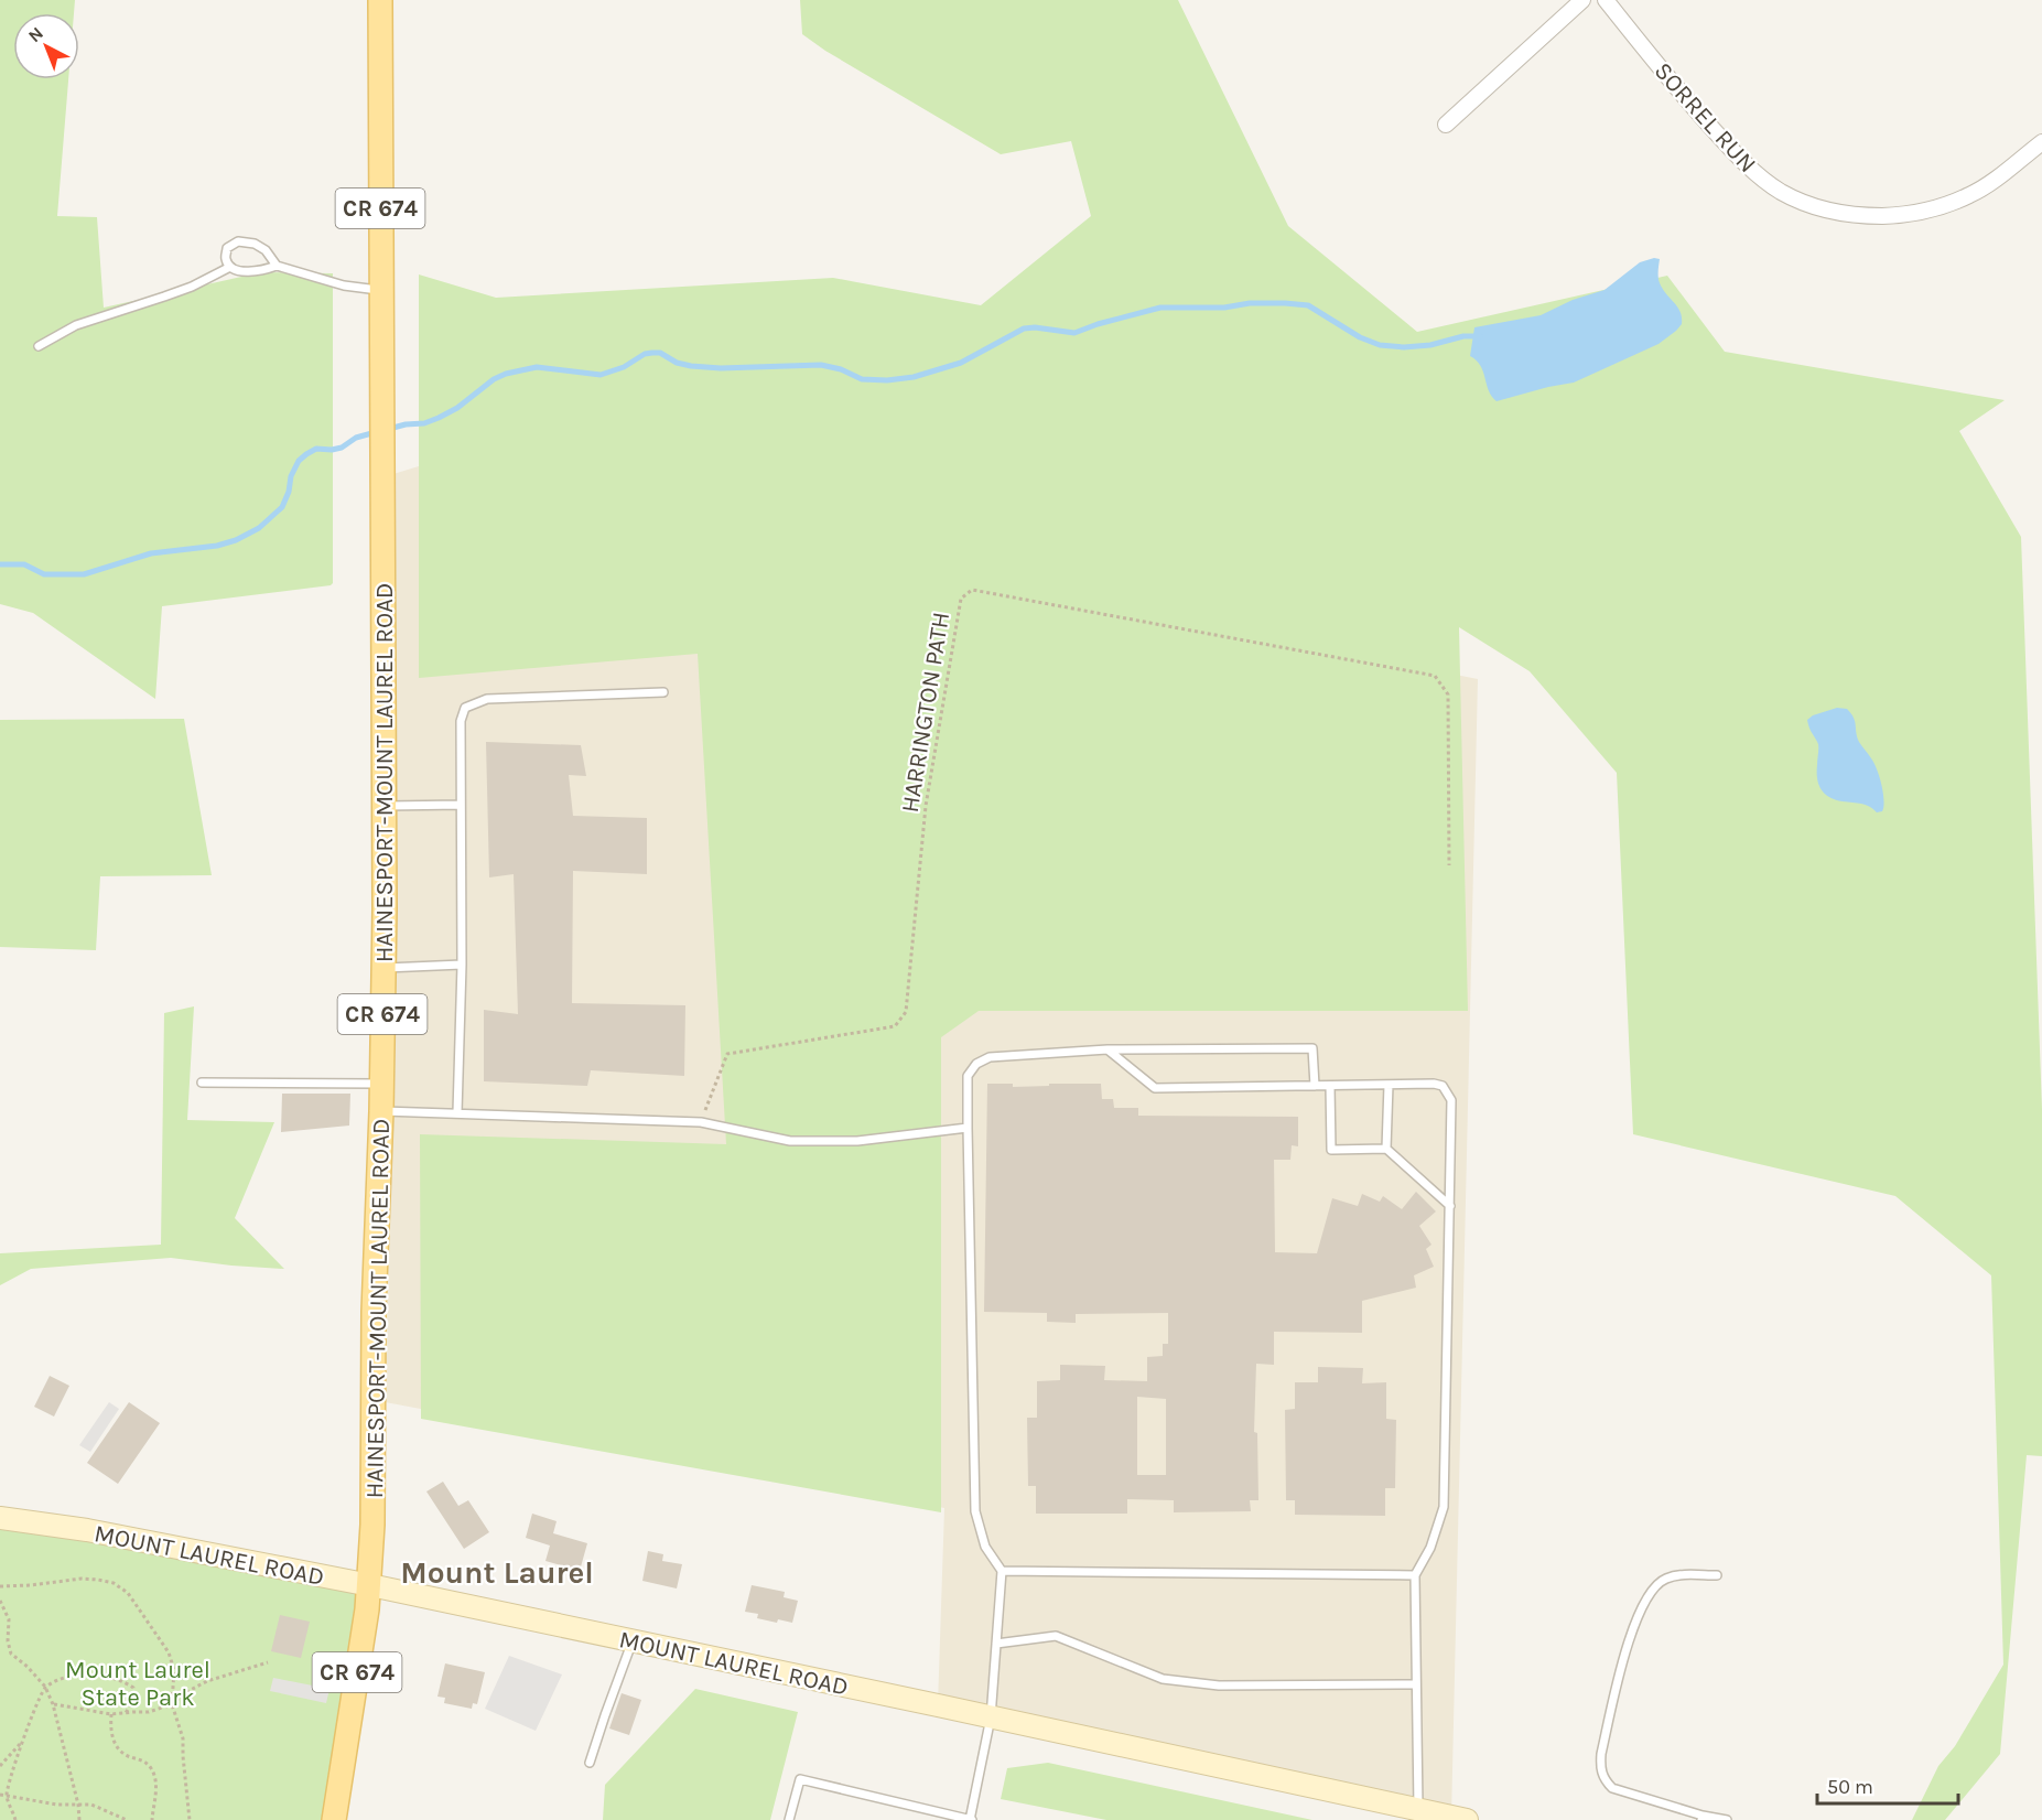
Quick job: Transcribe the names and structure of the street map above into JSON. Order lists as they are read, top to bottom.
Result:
{
  "streets": {
    "main road": ["CR 674", "HAINESPORT-MOUNT LAUREL ROAD", "MOUNT LAUREL ROAD"],
    "street": ["SORREL RUN"],
    "path": ["HARRINGTON PATH"]
  },
  "crossings": [
    ["HAINESPORT-MOUNT LAUREL ROAD", "MOUNT LAUREL ROAD"]
  ],
  "districts": ["Mount Laurel"],
  "parks": ["Mount Laurel State Park"],
  "scale_bar": "50 m",
  "north": "top left"
}
